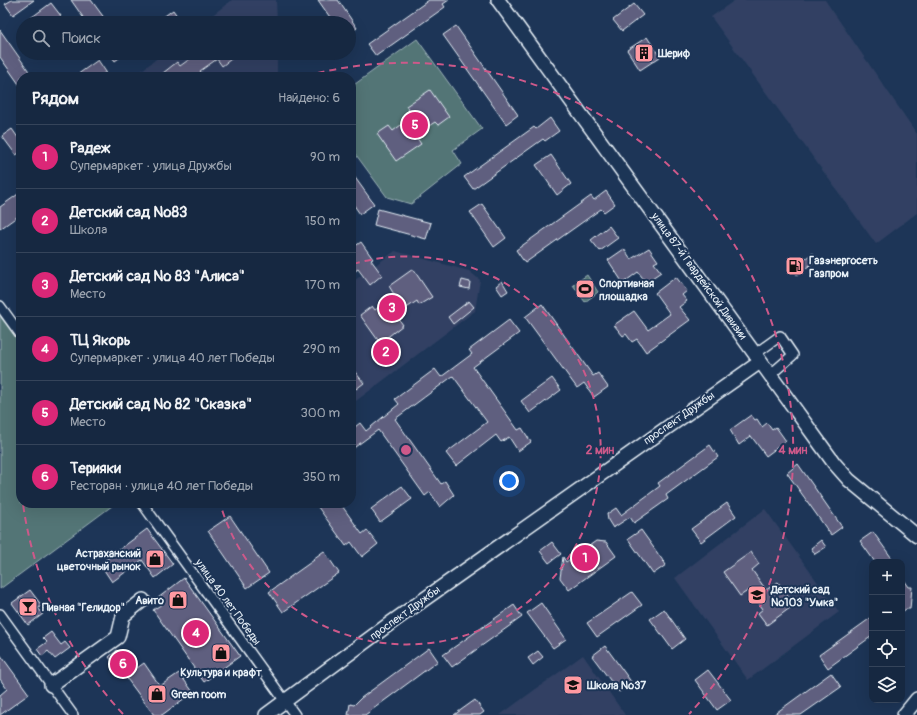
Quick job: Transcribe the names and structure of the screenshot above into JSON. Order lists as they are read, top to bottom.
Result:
{
  "streets": {
    "street": ["улица 87-й Гвардейской Дивизии", "проспект Дружбы", "улица 40 лет Победы"]
  },
  "crossings": [
    ["улица 87-й Гвардейской Дивизии", "проспект Дружбы"],
    ["проспект Дружбы", "улица 40 лет Победы"]
  ],
  "places": {
    "building": ["Шериф"],
    "fuel station": ["Газэнергосеть Газпром"],
    "sports": ["Спортивная площадка"],
    "shop": [
      "Астраханский цветочный рынок",
      "Авито",
      "Культура и крафт",
      "Green room"
    ],
    "school or university": ["Детский сад №103 \"Умка\"", "Школа №37"],
    "bar": ["Пивная \"Гелидор\""]
  },
  "page": {
    "search": "Поиск",
    "heading": ["Рядом", "Найдено: 6"],
    "pins": [
      "5",
      "3",
      "2",
      "1",
      "4",
      "6"
    ],
    "list": [
      {
        "mark": "1",
        "name": "Радеж",
        "note": "Супермаркет · улица Дружбы",
        "value": "90 m"
      },
      {
        "mark": "2",
        "name": "Детский сад №83",
        "note": "Школа",
        "value": "150 m"
      },
      {
        "mark": "3",
        "name": "Детский сад № 83 \"Алиса\"",
        "note": "Место",
        "value": "170 m"
      },
      {
        "mark": "4",
        "name": "ТЦ Якорь",
        "note": "Супермаркет · улица 40 лет Победы",
        "value": "290 m"
      },
      {
        "mark": "5",
        "name": "Детский сад № 82 \"Сказка\"",
        "note": "Место",
        "value": "300 m"
      },
      {
        "mark": "6",
        "name": "Терияки",
        "note": "Ресторан · улица 40 лет Победы",
        "value": "350 m"
      }
    ],
    "map_buttons": ["+", "−"]
  },
  "rings": ["2 мин", "4 мин"]
}
